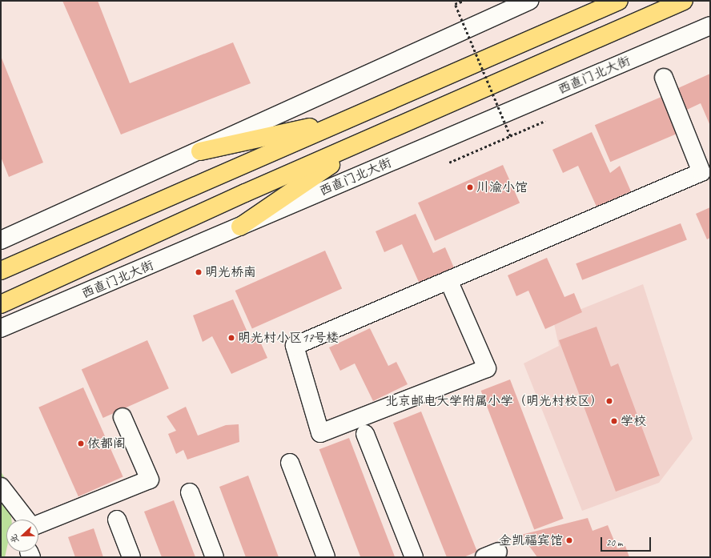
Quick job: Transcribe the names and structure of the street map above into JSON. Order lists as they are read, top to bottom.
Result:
{
  "streets": {
    "highway": ["西直门北大街"]
  },
  "places": [
    "川渝小馆",
    "明光桥南",
    "明光村小区17号楼",
    "北京邮电大学附属小学（明光村校区）",
    "学校",
    "依都阁",
    "金凯福宾馆"
  ],
  "scale_bar": "20 m",
  "north": "left"
}
